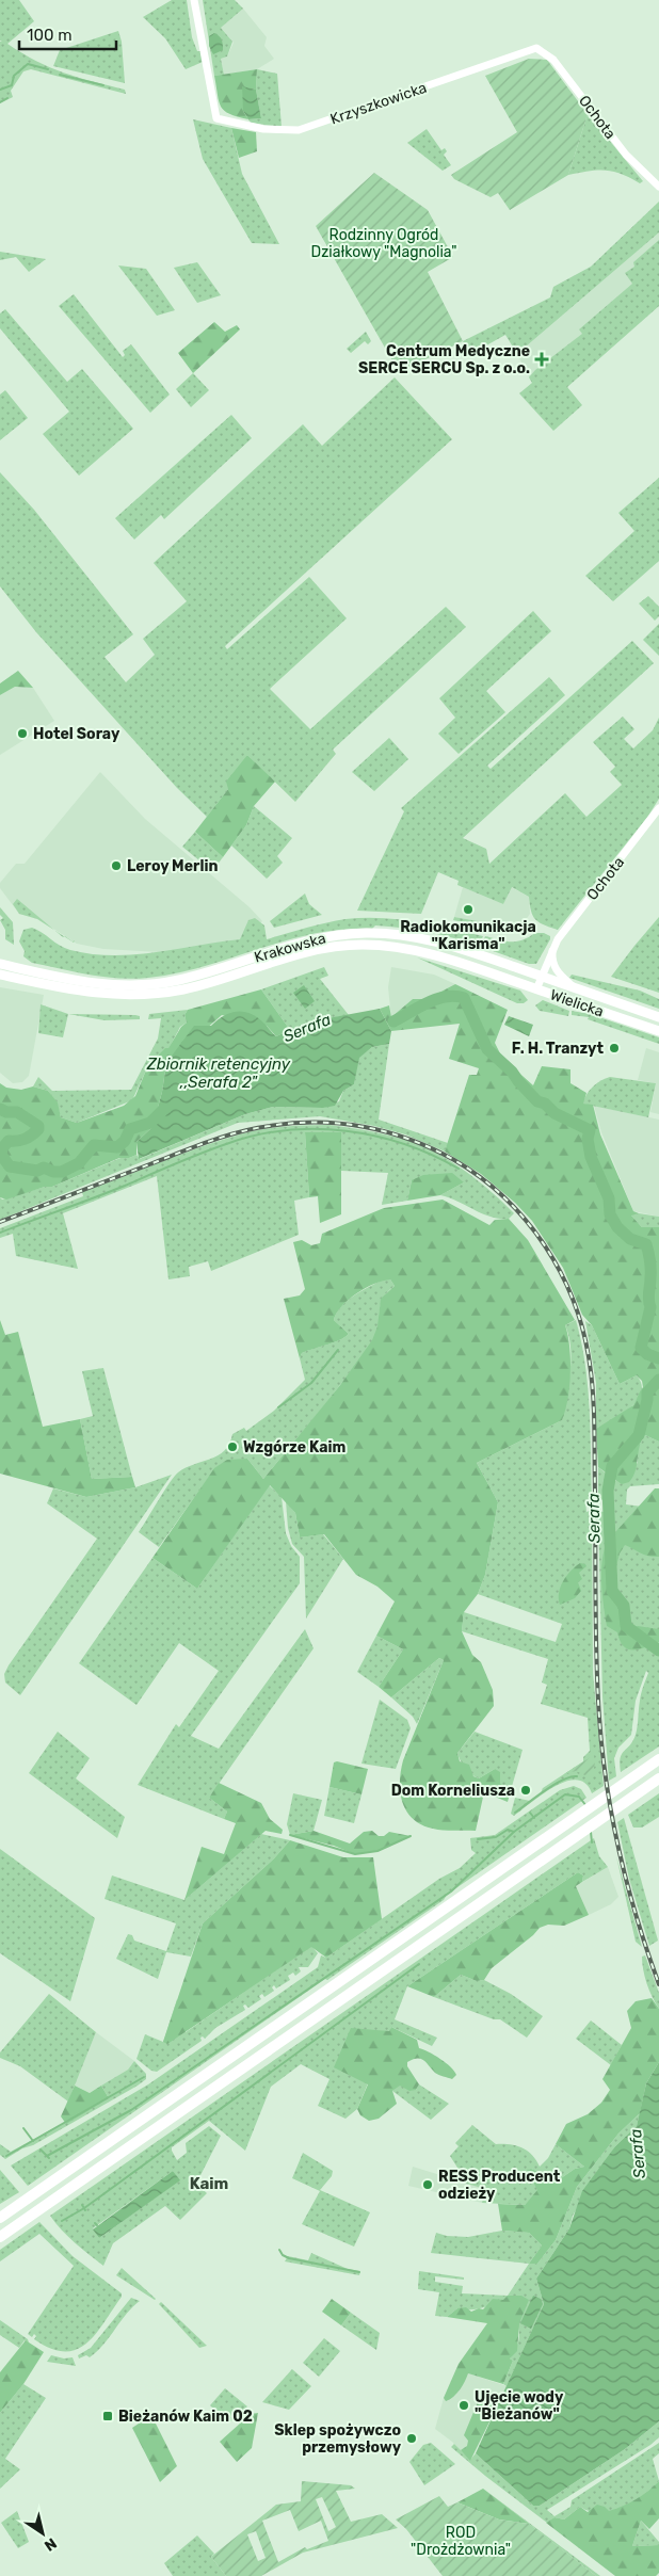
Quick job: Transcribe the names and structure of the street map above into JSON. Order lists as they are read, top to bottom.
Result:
{
  "streets": {
    "main road": ["Krakowska", "Wielicka"],
    "street": ["Krzyszkowicka", "Ochota"]
  },
  "crossings": [
    ["Krzyszkowicka", "Ochota"],
    ["Ochota", "Krakowska"],
    ["Ochota", "Wielicka"],
    ["Krakowska", "Wielicka"]
  ],
  "districts": ["Kaim"],
  "water": ["Serafa", "Zbiornik retencyjny ,,Serafa 2\""],
  "parks": ["Rodzinny Ogród Działkowy \"Magnolia\"", "ROD \"Drożdżownia\""],
  "places": {
    "health": ["Centrum Medyczne SERCE SERCU Sp. z o.o."],
    "other": [
      "Hotel Soray",
      "Leroy Merlin",
      "Radiokomunikacja \"Karisma\"",
      "F. H. Tranzyt",
      "Wzgórze Kaim",
      "Dom Korneliusza",
      "RESS Producent odzieży",
      "Ujęcie wody \"Bieżanów\"",
      "Sklep spożywczo przemysłowy"
    ],
    "transit": ["Bieżanów Kaim 02"]
  },
  "scale_bar": "100 m",
  "north": "bottom right"
}
